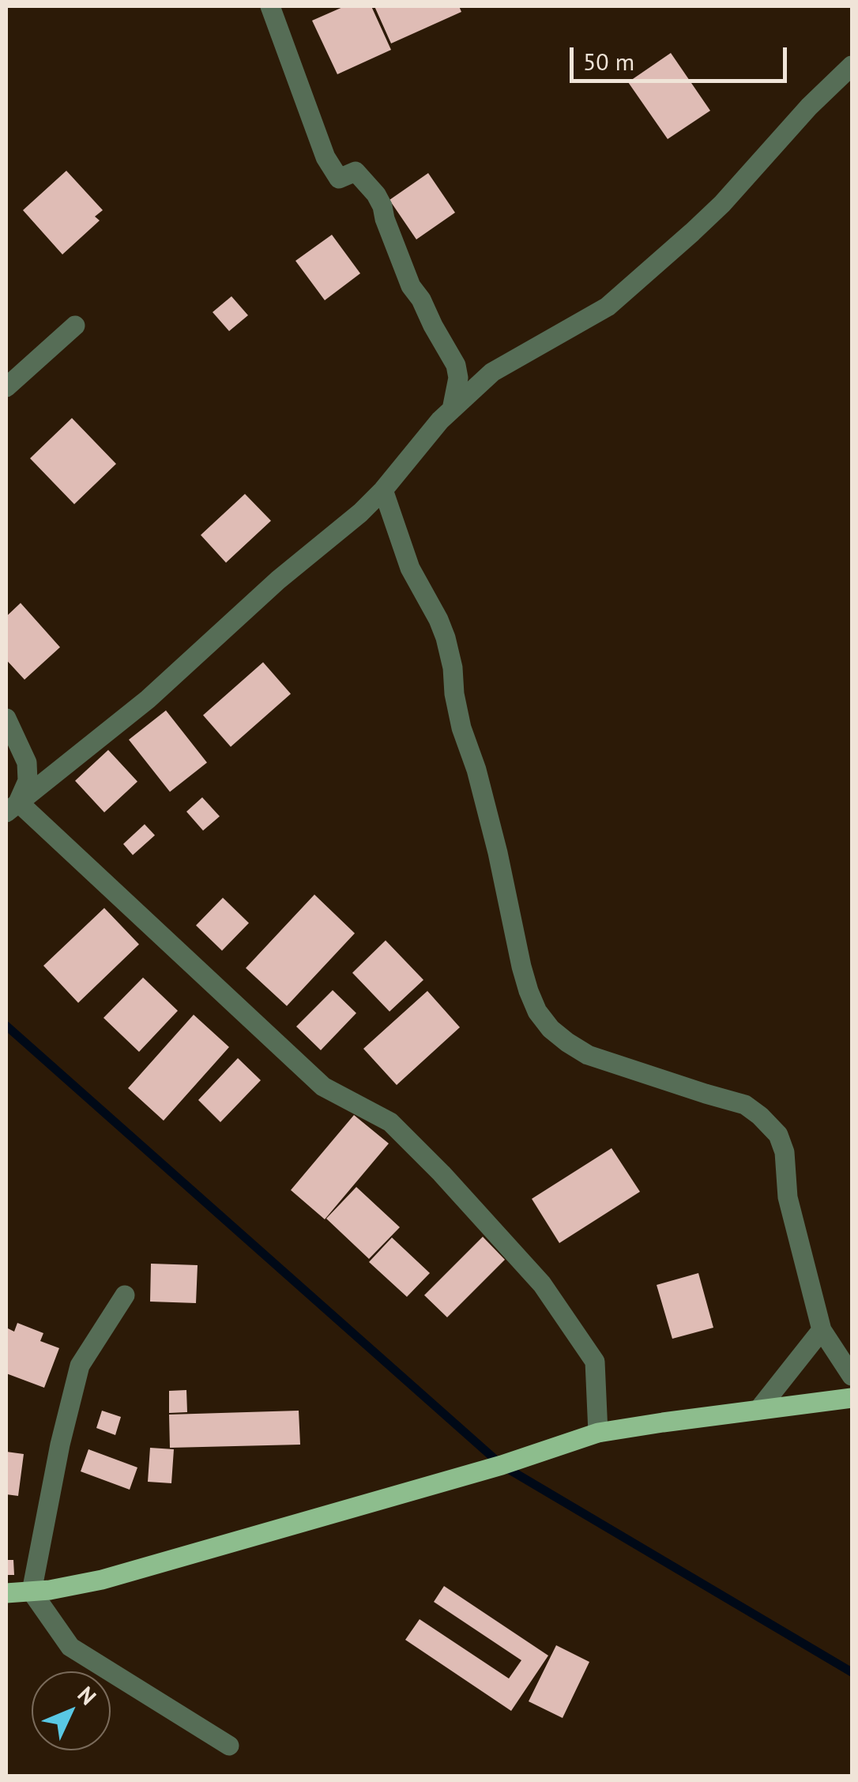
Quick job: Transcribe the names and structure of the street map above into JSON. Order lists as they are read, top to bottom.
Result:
{
  "scale_bar": "50 m",
  "north": "top right"
}
